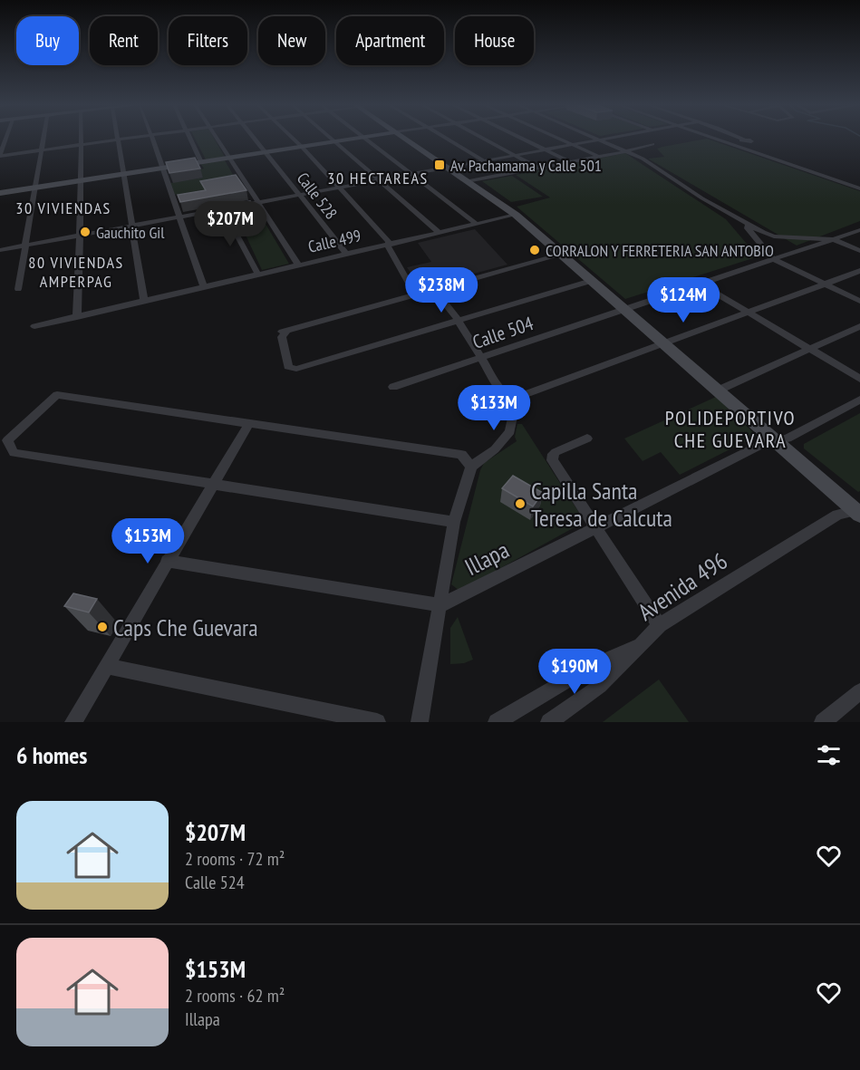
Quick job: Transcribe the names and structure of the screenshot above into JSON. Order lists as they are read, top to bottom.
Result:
{
  "streets": {
    "street": [
      "Calle 528",
      "Calle 499",
      "Calle 504",
      "Illapa",
      "Avenida 496"
    ]
  },
  "crossings": [
    ["Calle 528", "Calle 499"]
  ],
  "districts": [
    "30 HECTAREAS",
    "30 VIVIENDAS",
    "80 VIVIENDAS AMPERPAG",
    "POLIDEPORTIVO CHE GUEVARA"
  ],
  "places": {
    "transit": ["Av. Pachamama y Calle 501"],
    "other": [
      "Gauchito Gil",
      "CORRALON Y FERRETERIA SAN ANTOBIO",
      "Capilla Santa Teresa de Calcuta",
      "Caps Che Guevara"
    ]
  },
  "page": {
    "chip": [
      "Buy",
      "Rent",
      "Filters",
      "New",
      "Apartment",
      "House"
    ],
    "price": [
      "$207M",
      "$238M",
      "$124M",
      "$133M",
      "$153M",
      "$190M"
    ],
    "heading": "6 homes",
    "list": [
      {
        "name": "$207M",
        "note": "2 rooms · 72 m² · Calle 524"
      },
      {
        "name": "$153M",
        "note": "2 rooms · 62 m² · Illapa"
      }
    ]
  }
}
